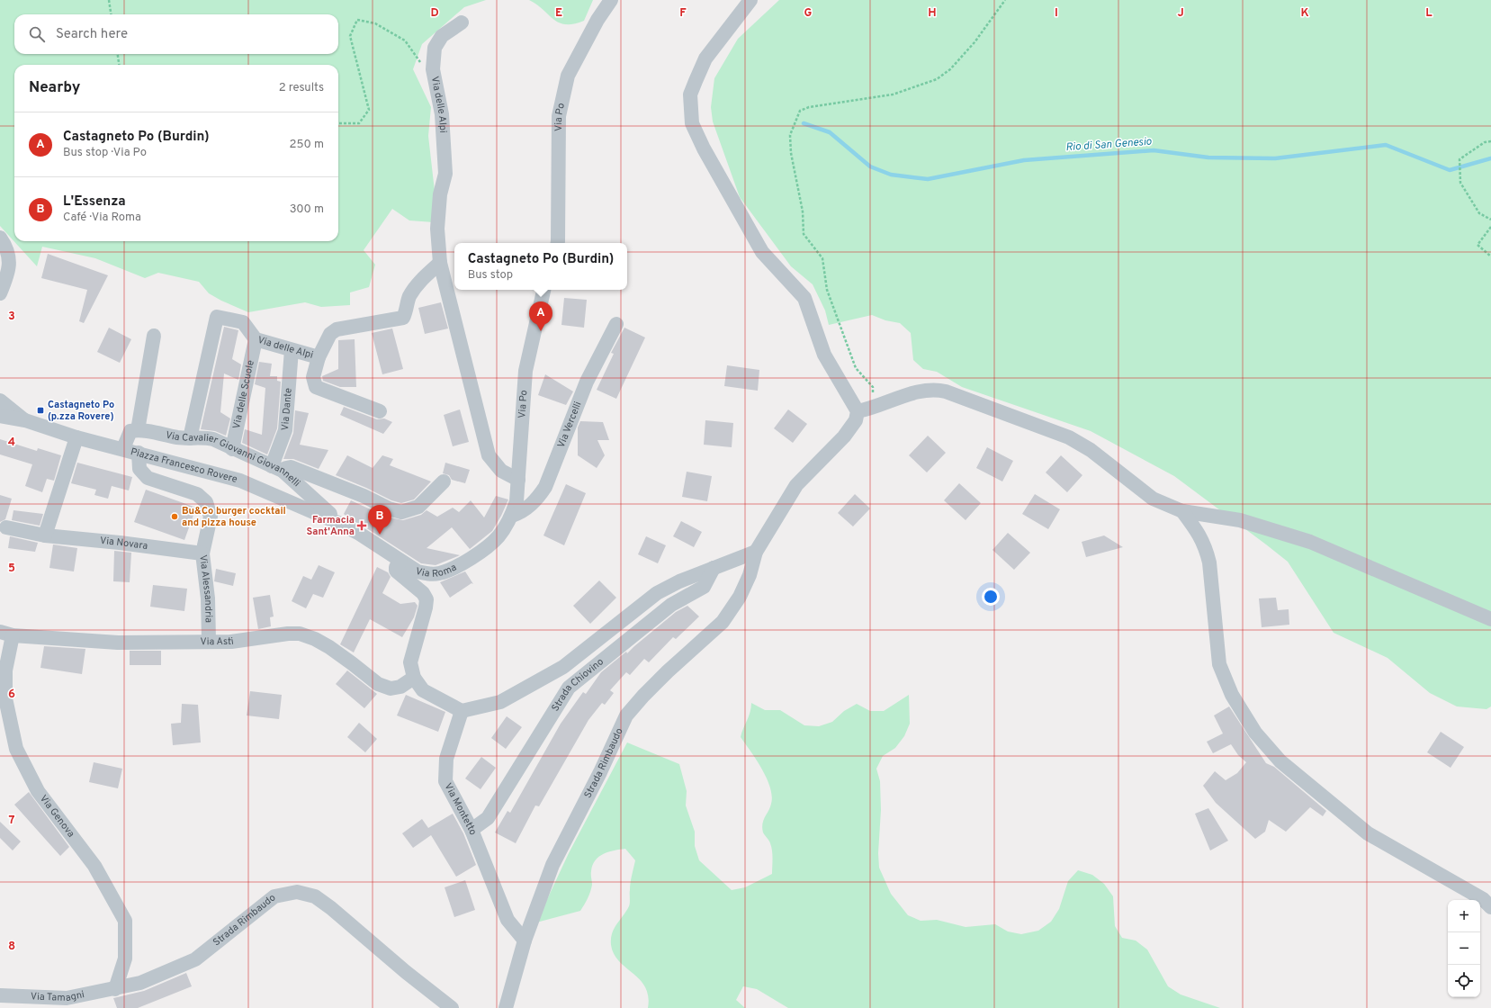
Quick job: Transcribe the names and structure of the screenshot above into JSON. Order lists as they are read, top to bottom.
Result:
{
  "streets": {
    "street": [
      "Via delle Alpi",
      "Via Po",
      "Via delle Scuole",
      "Via Dante",
      "Via Vercelli",
      "Via Cavalier Giovanni Giovannelli",
      "Piazza Francesco Rovere",
      "Via Novara",
      "Via Roma",
      "Via Alessandria",
      "Via Asti",
      "Strada Chiovino",
      "Strada Rimbaudo",
      "Via Montetto",
      "Via Genova",
      "Via Tamagni"
    ]
  },
  "crossings": [
    ["Via delle Alpi", "Via Po"],
    ["Via delle Alpi", "Via delle Scuole"],
    ["Via delle Alpi", "Via Dante"],
    ["Via delle Alpi", "Via Cavalier Giovanni Giovannelli"],
    ["Via Po", "Via Roma"],
    ["Via delle Scuole", "Via Cavalier Giovanni Giovannelli"],
    ["Via Dante", "Via Cavalier Giovanni Giovannelli"],
    ["Via Vercelli", "Via Roma"],
    ["Via Cavalier Giovanni Giovannelli", "Piazza Francesco Rovere"],
    ["Via Cavalier Giovanni Giovannelli", "Via Roma"],
    ["Piazza Francesco Rovere", "Via Roma"],
    ["Piazza Francesco Rovere", "Via Alessandria"],
    ["Via Novara", "Via Alessandria"],
    ["Via Alessandria", "Via Asti"],
    ["Via Asti", "Via Genova"],
    ["Strada Chiovino", "Strada Rimbaudo"],
    ["Strada Chiovino", "Via Montetto"],
    ["Strada Rimbaudo", "Via Montetto"],
    ["Strada Rimbaudo", "Via Genova"],
    ["Strada Rimbaudo", "Via Tamagni"],
    ["Via Genova", "Via Tamagni"]
  ],
  "water": ["Rio di San Genesio"],
  "places": {
    "transit": ["Castagneto Po (p.zza Rovere)"],
    "other": ["Bu&Co burger cocktail and pizza house"],
    "health": ["Farmacia Sant'Anna"]
  },
  "page": {
    "search": "Search here",
    "heading": ["Nearby", "2 results"],
    "list": [
      {
        "mark": "A",
        "name": "Castagneto Po (Burdin)",
        "note": "Bus stop · Via Po",
        "value": "250 m"
      },
      {
        "mark": "B",
        "name": "L'Essenza",
        "note": "Café · Via Roma",
        "value": "300 m"
      }
    ],
    "popup": ["Castagneto Po (Burdin)", "Bus stop"],
    "pins": ["A", "B"],
    "map_buttons": ["+", "−"]
  },
  "grid": {
    "columns": [
      "D",
      "E",
      "F",
      "G",
      "H",
      "I",
      "J",
      "K",
      "L"
    ],
    "rows": [
      "3",
      "4",
      "5",
      "6",
      "7",
      "8"
    ]
  }
}
